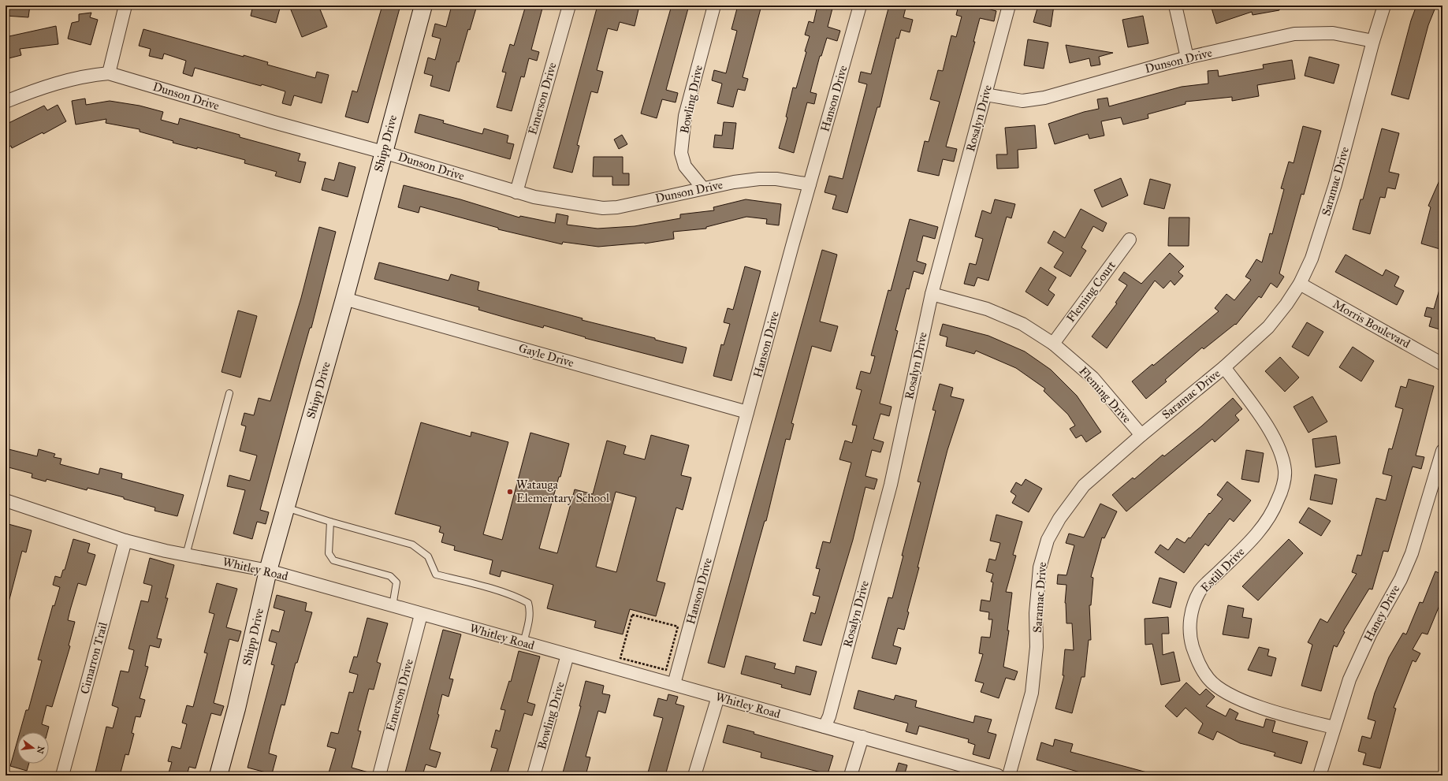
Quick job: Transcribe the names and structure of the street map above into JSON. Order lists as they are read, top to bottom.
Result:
{
  "streets": {
    "street": [
      "Dunson Drive",
      "Emerson Drive",
      "Hanson Drive",
      "Bowling Drive",
      "Rosalyn Drive",
      "Shipp Drive",
      "Saramac Drive",
      "Fleming Court",
      "Morris Boulevard",
      "Gayle Drive",
      "Fleming Drive",
      "Whitley Road",
      "Estill Drive",
      "Haney Drive",
      "Cimarron Trail"
    ]
  },
  "crossings": [
    ["Dunson Drive", "Emerson Drive"],
    ["Dunson Drive", "Hanson Drive"],
    ["Dunson Drive", "Bowling Drive"],
    ["Dunson Drive", "Rosalyn Drive"],
    ["Dunson Drive", "Shipp Drive"],
    ["Dunson Drive", "Saramac Drive"],
    ["Emerson Drive", "Whitley Road"],
    ["Hanson Drive", "Gayle Drive"],
    ["Hanson Drive", "Whitley Road"],
    ["Bowling Drive", "Whitley Road"],
    ["Rosalyn Drive", "Fleming Drive"],
    ["Rosalyn Drive", "Whitley Road"],
    ["Shipp Drive", "Gayle Drive"],
    ["Shipp Drive", "Whitley Road"],
    ["Saramac Drive", "Morris Boulevard"],
    ["Saramac Drive", "Fleming Drive"],
    ["Saramac Drive", "Estill Drive"],
    ["Fleming Court", "Fleming Drive"],
    ["Whitley Road", "Cimarron Trail"],
    ["Estill Drive", "Haney Drive"]
  ],
  "places": ["Watauga Elementary School"],
  "north": "right"
}
